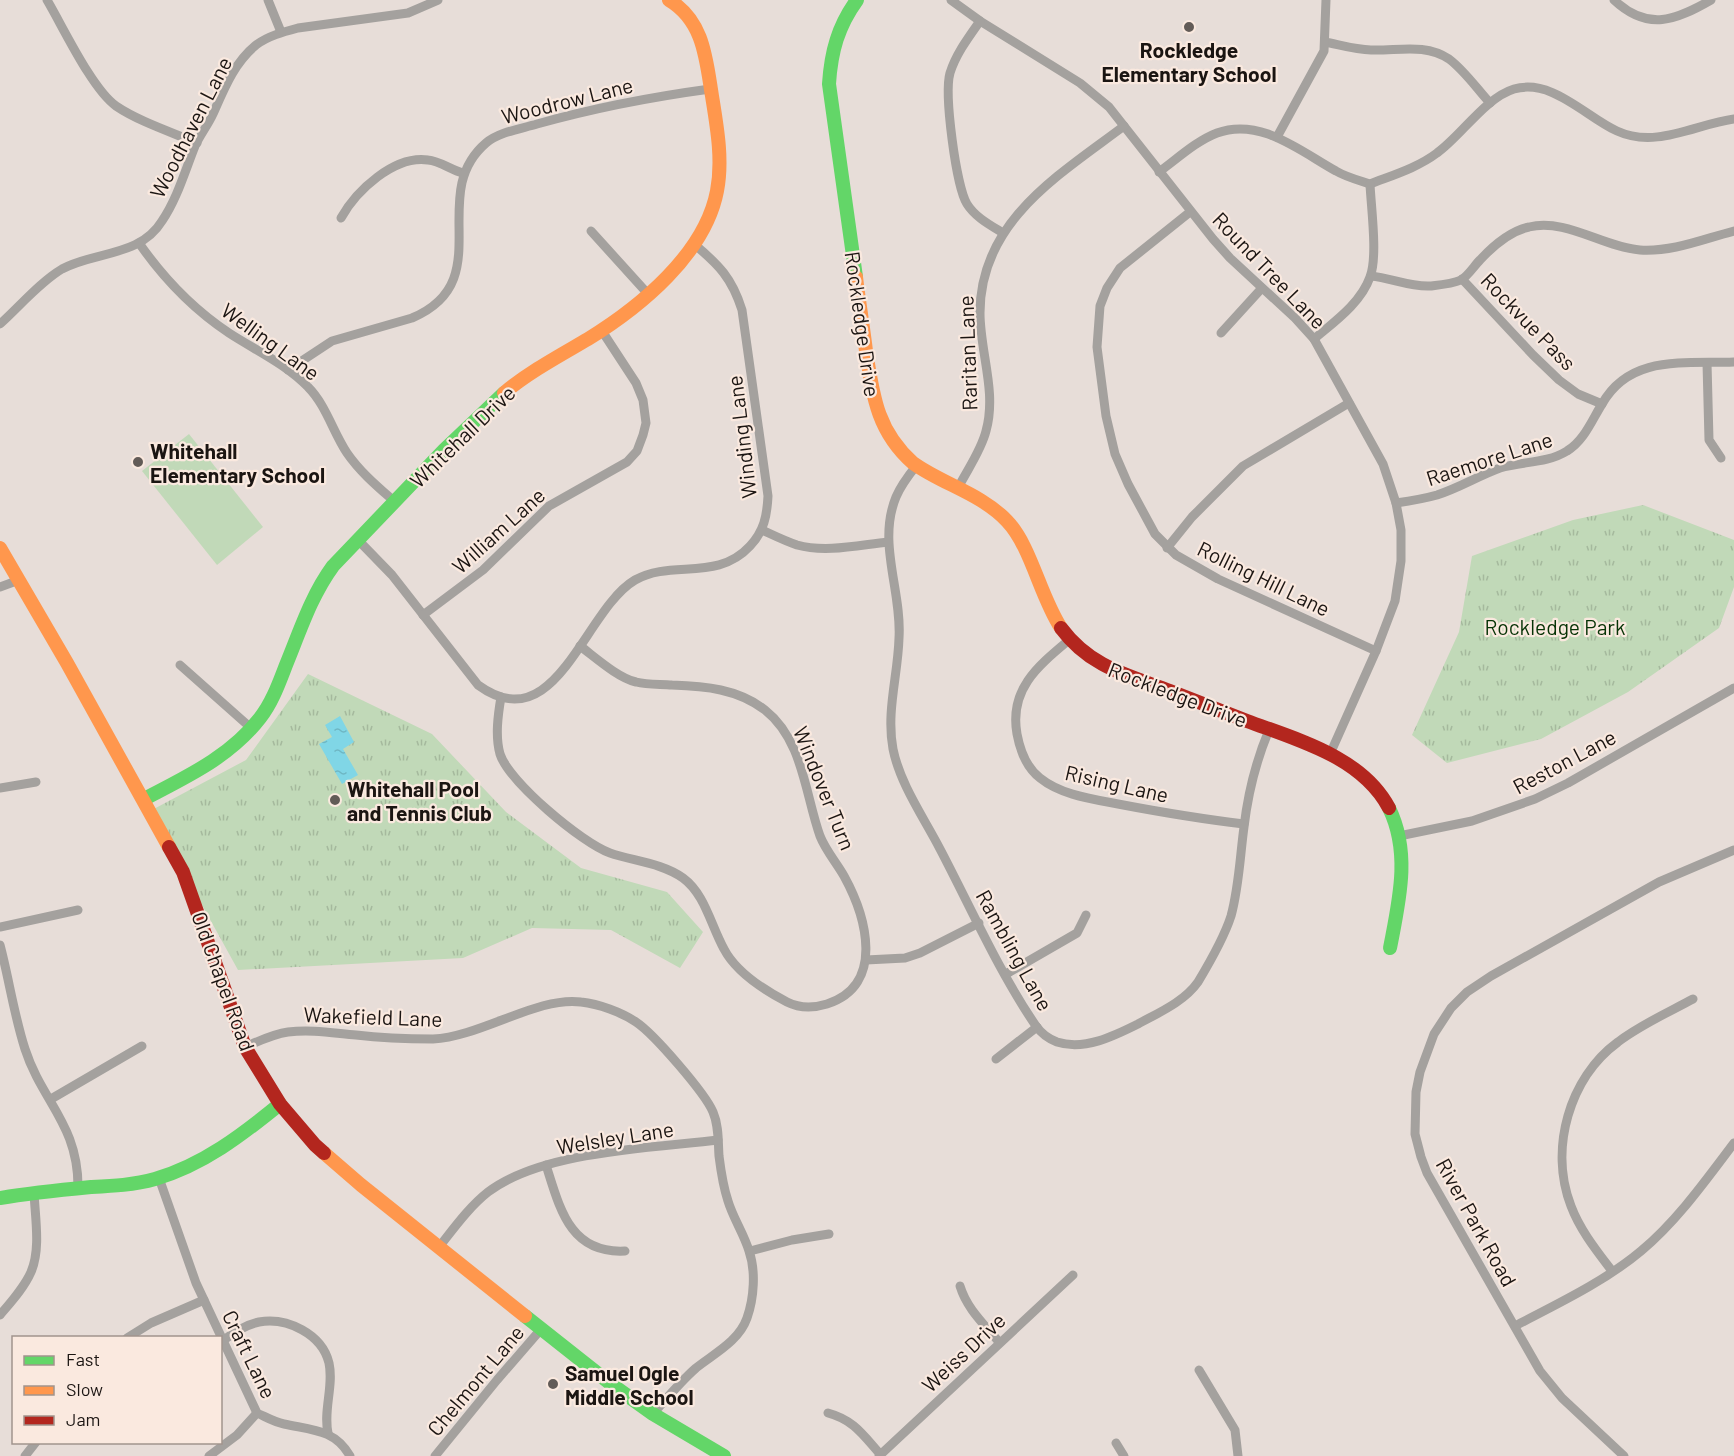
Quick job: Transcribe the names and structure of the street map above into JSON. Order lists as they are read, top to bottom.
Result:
{
  "streets": {
    "street": [
      "Woodrow Lane",
      "Woodhaven Lane",
      "Round Tree Lane",
      "Rockvue Pass",
      "Rockledge Drive",
      "Welling Lane",
      "Raritan Lane",
      "Whitehall Drive",
      "Winding Lane",
      "Raemore Lane",
      "William Lane",
      "Rolling Hill Lane",
      "Reston Lane",
      "Rising Lane",
      "Windover Turn",
      "Rambling Lane",
      "Old Chapel Road",
      "Wakefield Lane",
      "Welsley Lane",
      "River Park Road",
      "Weiss Drive",
      "Craft Lane",
      "Chelmont Lane"
    ]
  },
  "crossings": [
    ["Woodrow Lane", "Welling Lane"],
    ["Woodrow Lane", "Whitehall Drive"],
    ["Woodhaven Lane", "Welling Lane"],
    ["Round Tree Lane", "Rockledge Drive"],
    ["Round Tree Lane", "Raritan Lane"],
    ["Round Tree Lane", "Raemore Lane"],
    ["Round Tree Lane", "Rolling Hill Lane"],
    ["Rockvue Pass", "Raemore Lane"],
    ["Rockledge Drive", "Raritan Lane"],
    ["Rockledge Drive", "Reston Lane"],
    ["Rockledge Drive", "Rising Lane"],
    ["Rockledge Drive", "Rambling Lane"],
    ["Welling Lane", "Whitehall Drive"],
    ["Whitehall Drive", "Winding Lane"],
    ["Whitehall Drive", "William Lane"],
    ["Whitehall Drive", "Old Chapel Road"],
    ["Winding Lane", "Windover Turn"],
    ["Rising Lane", "Rambling Lane"],
    ["Old Chapel Road", "Wakefield Lane"],
    ["Old Chapel Road", "Welsley Lane"],
    ["Old Chapel Road", "Chelmont Lane"],
    ["Wakefield Lane", "Welsley Lane"]
  ],
  "parks": ["Rockledge Park"],
  "places": [
    "Rockledge Elementary School",
    "Whitehall Elementary School",
    "Whitehall Pool and Tennis Club",
    "Samuel Ogle Middle School"
  ],
  "legend": ["Fast", "Slow", "Jam"]
}
